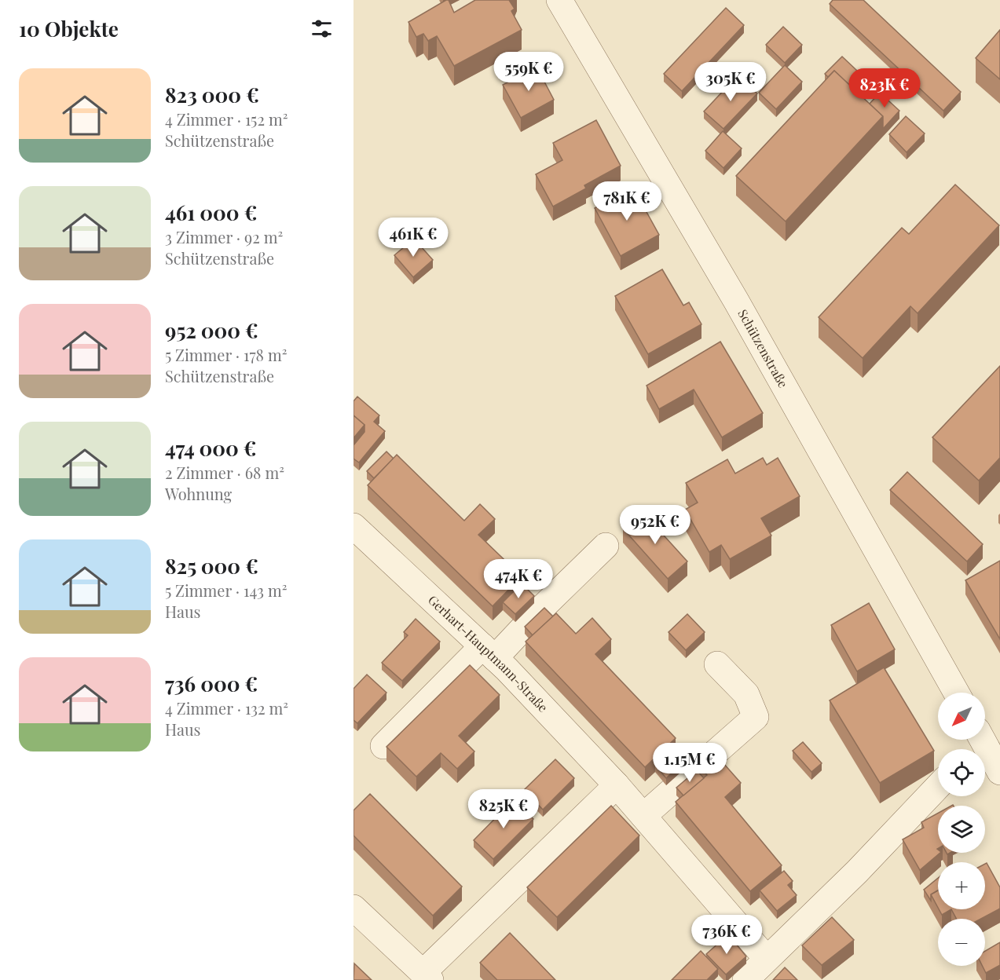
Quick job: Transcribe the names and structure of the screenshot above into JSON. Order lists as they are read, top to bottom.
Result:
{
  "streets": {
    "street": ["Schützenstraße", "Gerhart-Hauptmann-Straße"]
  },
  "north": "bottom left",
  "page": {
    "heading": "10 Objekte",
    "price": [
      "559K €",
      "305K €",
      "823K €",
      "781K €",
      "461K €",
      "952K €",
      "474K €",
      "1.15M €",
      "825K €",
      "736K €"
    ],
    "list": [
      {
        "name": "823 000 €",
        "note": "4 Zimmer · 152 m² · Schützenstraße"
      },
      {
        "name": "461 000 €",
        "note": "3 Zimmer · 92 m² · Schützenstraße"
      },
      {
        "name": "952 000 €",
        "note": "5 Zimmer · 178 m² · Schützenstraße"
      },
      {
        "name": "474 000 €",
        "note": "2 Zimmer · 68 m² · Wohnung"
      },
      {
        "name": "825 000 €",
        "note": "5 Zimmer · 143 m² · Haus"
      },
      {
        "name": "736 000 €",
        "note": "4 Zimmer · 132 m² · Haus"
      }
    ],
    "map_buttons": ["+", "−"]
  }
}
